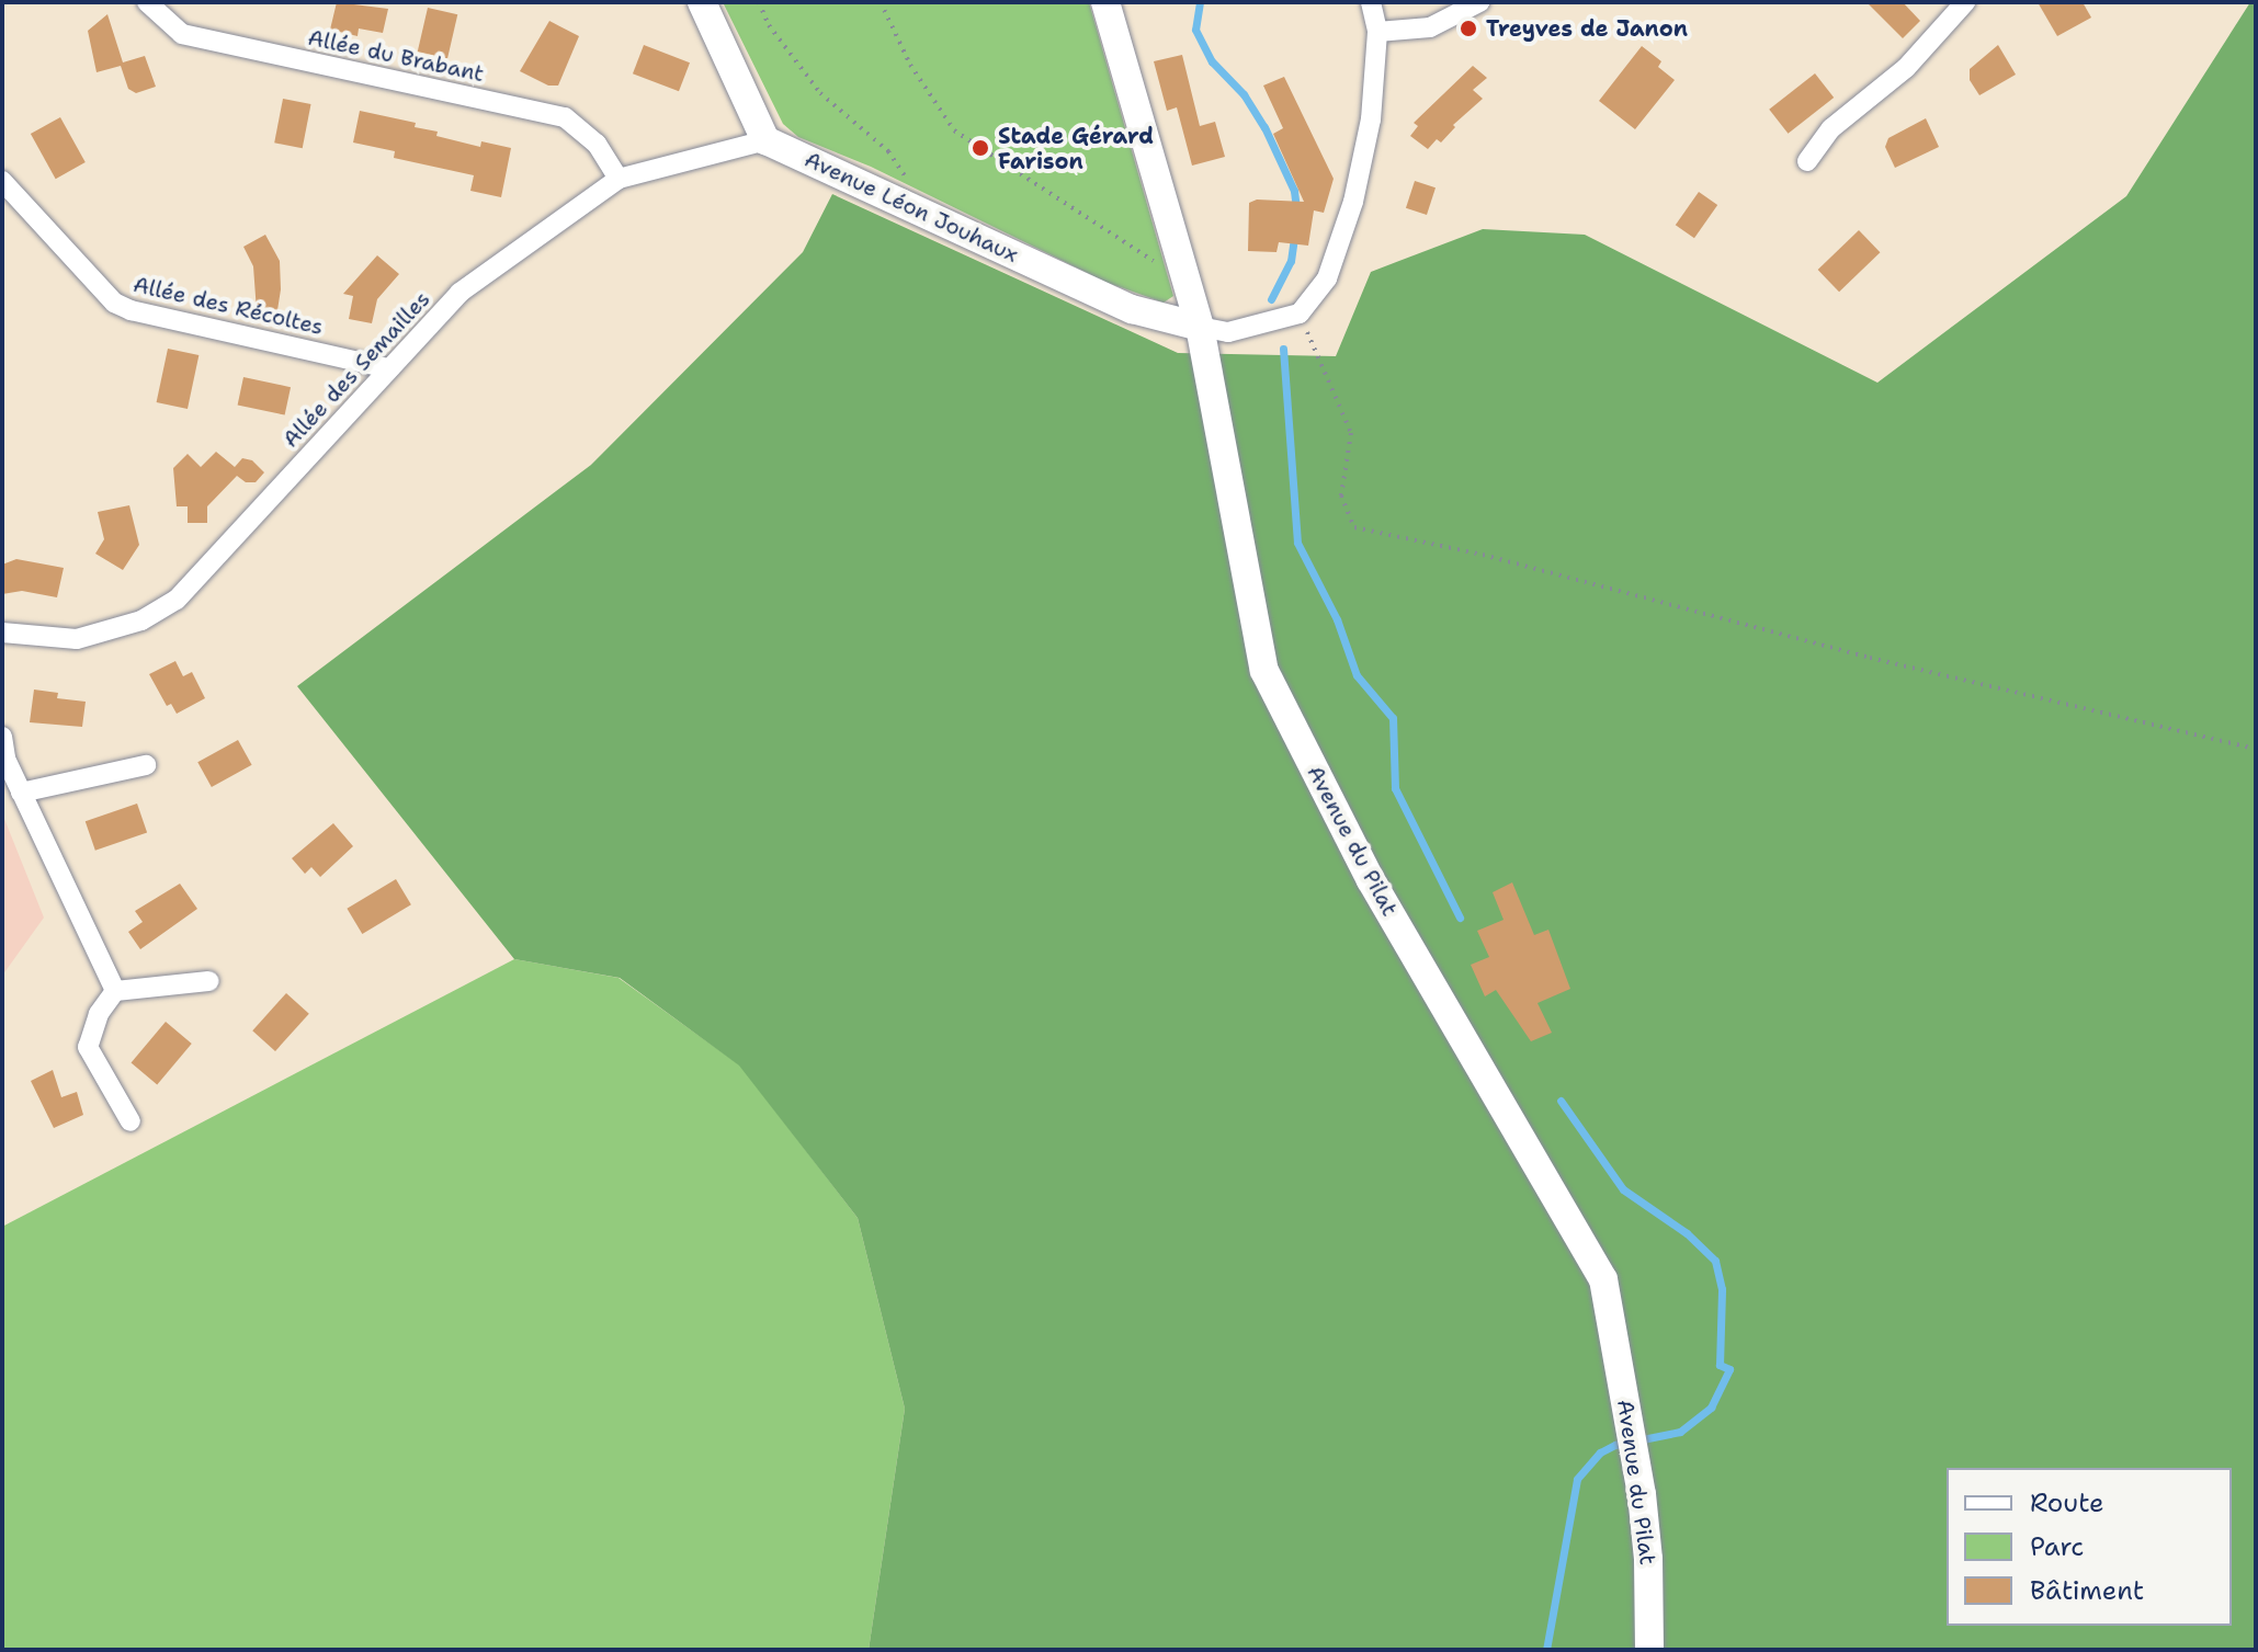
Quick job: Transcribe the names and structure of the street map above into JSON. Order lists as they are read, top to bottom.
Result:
{
  "streets": {
    "main road": ["Avenue Léon Jouhaux", "Avenue du Pilat"],
    "street": ["Allée du Brabant", "Allée des Récoltes", "Allée des Semailles"]
  },
  "crossings": [
    ["Allée du Brabant", "Allée des Semailles"],
    ["Avenue Léon Jouhaux", "Allée des Semailles"],
    ["Avenue Léon Jouhaux", "Avenue du Pilat"],
    ["Allée des Récoltes", "Allée des Semailles"]
  ],
  "places": ["Treyves de Janon", "Stade Gérard Farison"],
  "legend": ["Route", "Parc", "Bâtiment"]
}
